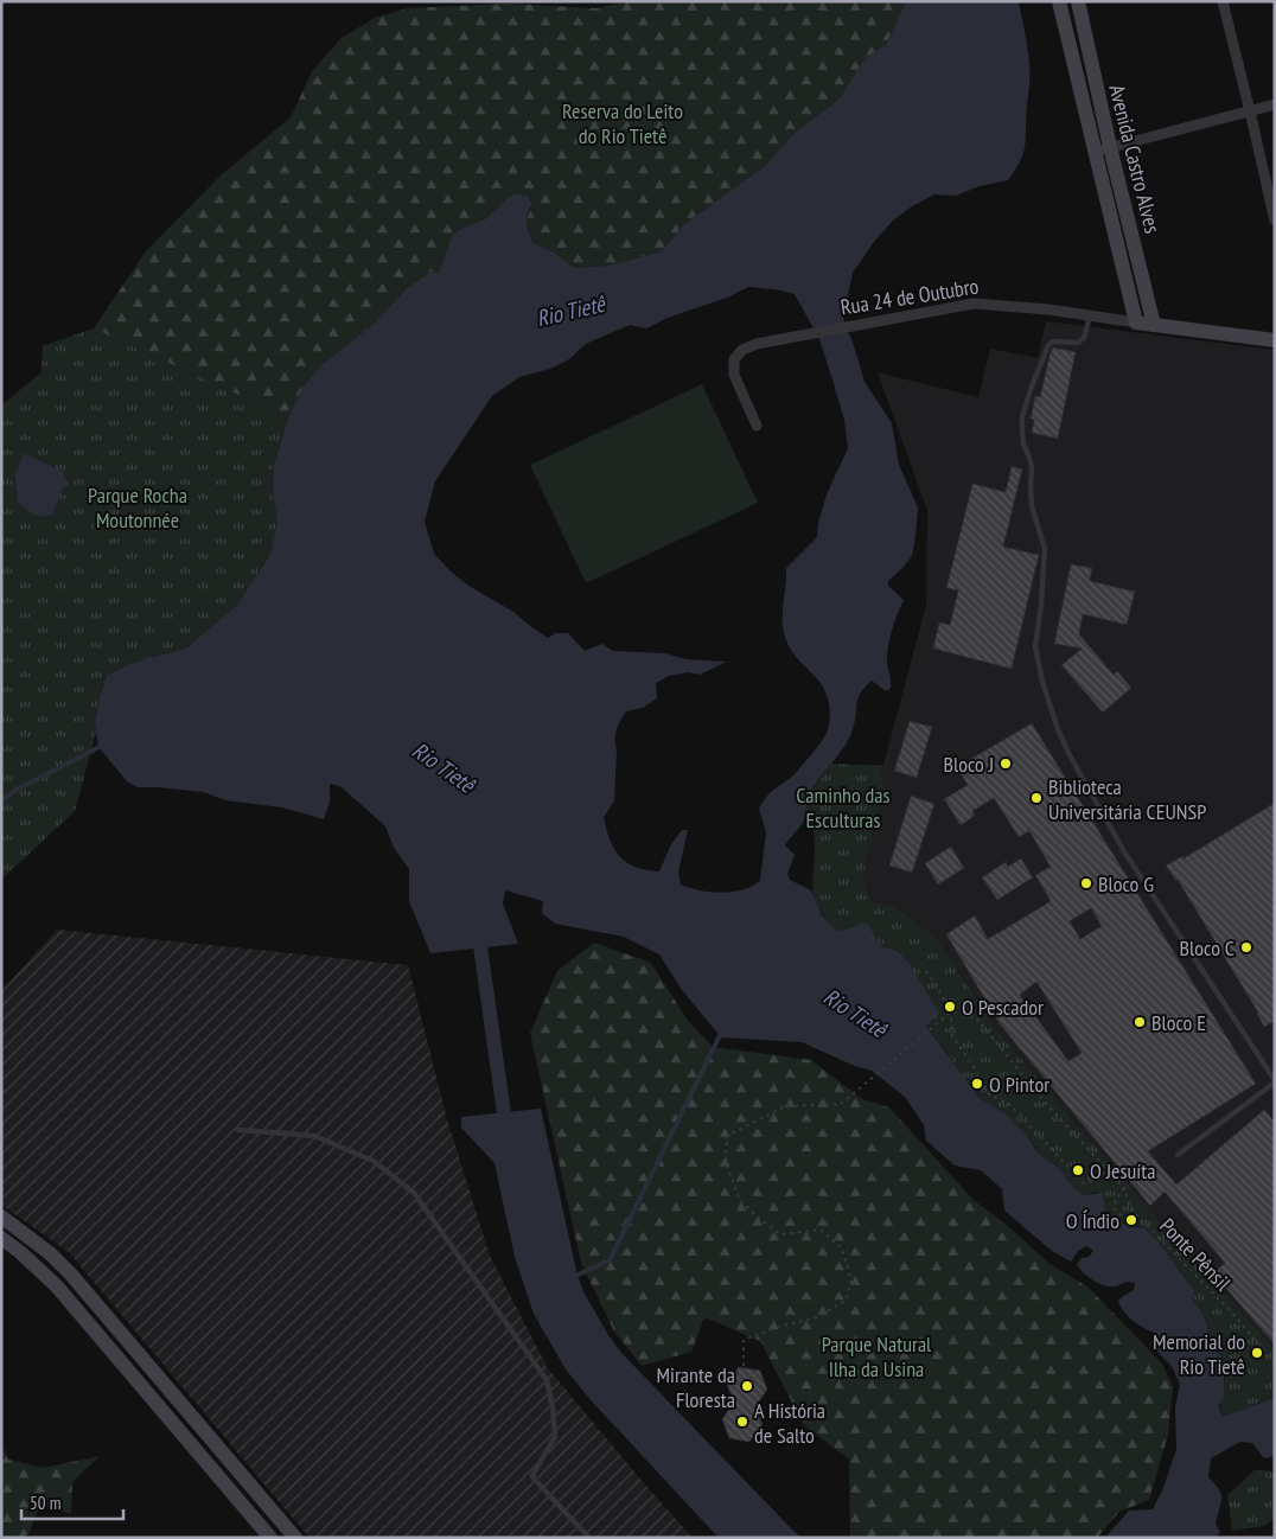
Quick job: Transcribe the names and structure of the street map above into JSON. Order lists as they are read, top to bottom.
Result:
{
  "streets": {
    "main road": ["Avenida Castro Alves", "Rua 24 de Outubro"],
    "path": ["Ponte Pênsil"]
  },
  "crossings": [
    ["Avenida Castro Alves", "Rua 24 de Outubro"]
  ],
  "water": ["Rio Tietê"],
  "parks": [
    "Reserva do Leito do Rio Tietê",
    "Parque Rocha Moutonnée",
    "Caminho das Esculturas",
    "Parque Natural Ilha da Usina"
  ],
  "places": [
    "Bloco J",
    "Biblioteca Universitária CEUNSP",
    "Bloco G",
    "Bloco C",
    "O Pescador",
    "Bloco E",
    "O Pintor",
    "O Jesuíta",
    "O Índio",
    "Memorial do Rio Tietê",
    "Mirante da Floresta",
    "A História de Salto"
  ],
  "scale_bar": "50 m"
}
